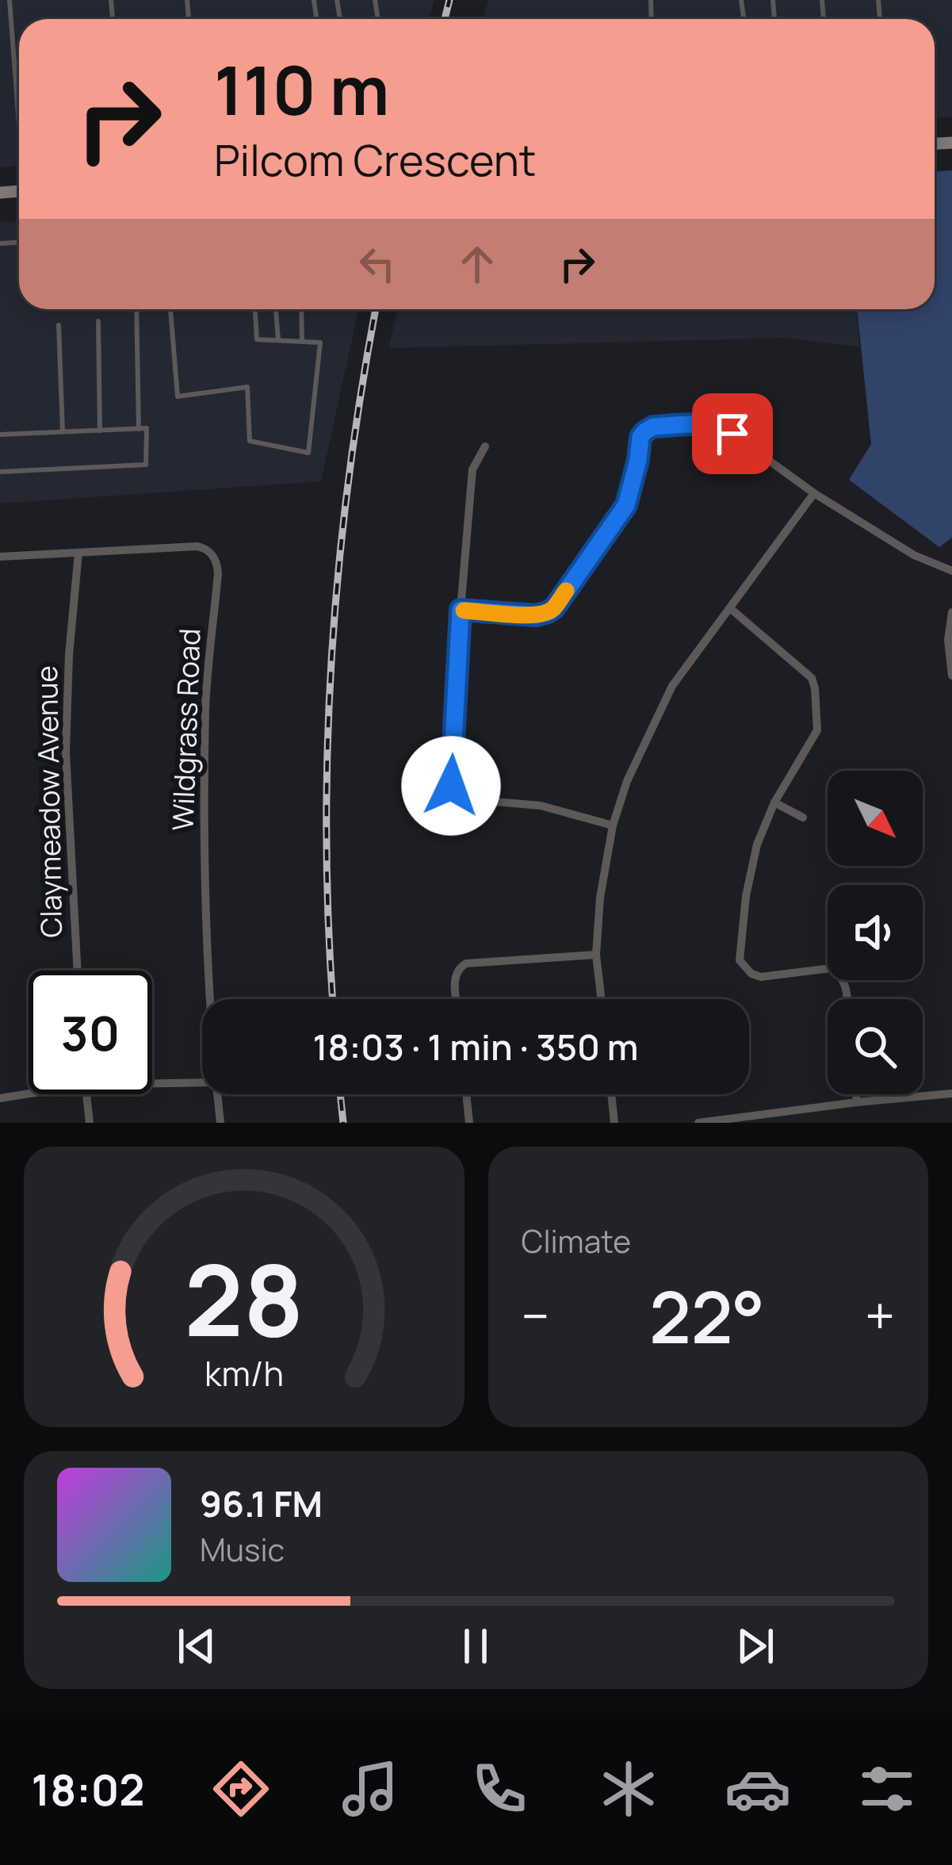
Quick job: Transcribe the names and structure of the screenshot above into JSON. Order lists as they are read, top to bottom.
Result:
{
  "streets": {
    "street": ["Wildgrass Road", "Claymeadow Avenue"]
  },
  "crossings": [
    ["Wildgrass Road", "Claymeadow Avenue"]
  ],
  "north": "bottom right",
  "page": {
    "turn": ["110 m", "Pilcom Crescent"],
    "limit": "30",
    "trip": "18:03 · 1 min · 350 m",
    "tile": "Climate",
    "heat": ["−", "22°", "+"],
    "song": ["96.1 FM", "Music"],
    "tabs": "18:02",
    "gauge": ["28", "km/h"]
  }
}
